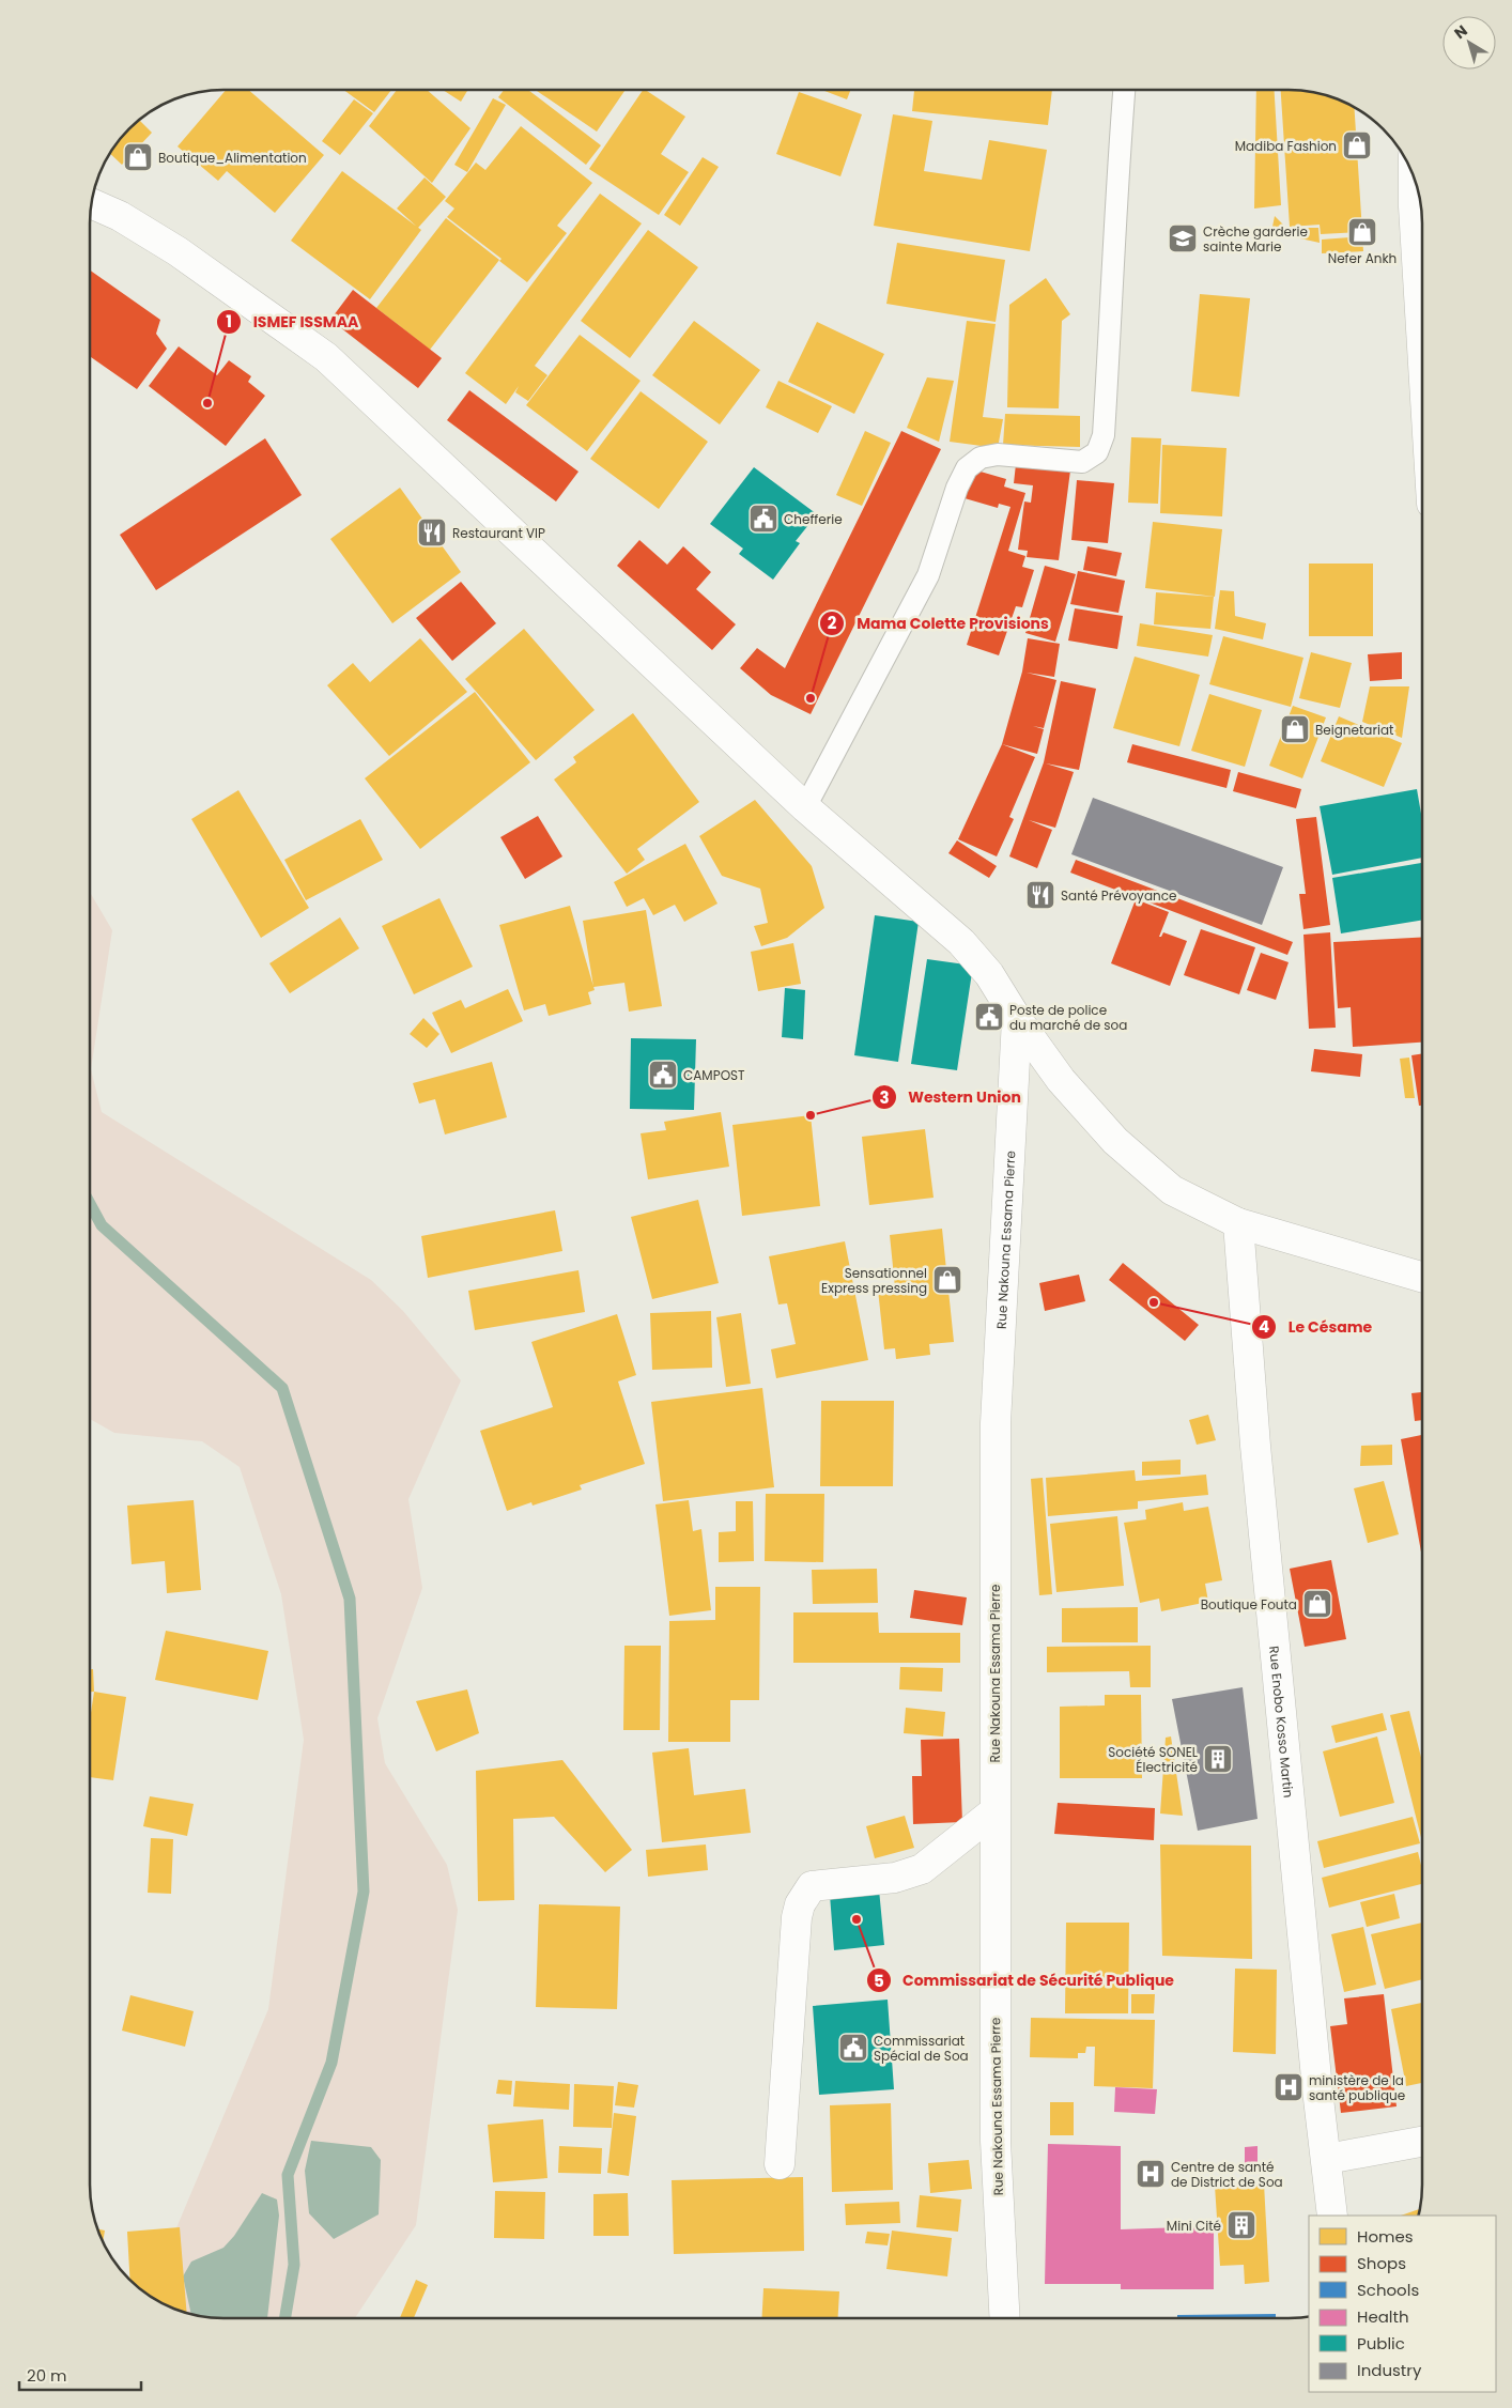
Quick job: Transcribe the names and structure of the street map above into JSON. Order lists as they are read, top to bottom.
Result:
{
  "streets": {
    "street": ["Rue Nakouna Essama Pierre", "Rue Enobo Kosso Martin"]
  },
  "places": {
    "shop": [
      "Madiba Fashion",
      "Boutique_Alimentation",
      "Nefer Ankh",
      "Beignetariat",
      "Sensationnel Express pressing",
      "Boutique Fouta"
    ],
    "school or university": ["Crèche garderie sainte Marie"],
    "other": [
      "ISMEF ISSMAA",
      "Mama Colette Provisions",
      "Western Union",
      "Le Césame",
      "Commissariat de Sécurité Publique"
    ],
    "public building": [
      "Chefferie",
      "Poste de police du marché de soa",
      "CAMPOST",
      "Commissariat Spécial de Soa"
    ],
    "restaurant": ["Restaurant VIP", "Santé Prévoyance"],
    "building": ["Société SONEL Électricité", "Mini Cité"],
    "hospital": ["ministère de la santé publique", "Centre de santé de District de Soa"]
  },
  "legend": [
    "Homes",
    "Shops",
    "Schools",
    "Health",
    "Public",
    "Industry"
  ],
  "scale_bar": "20 m",
  "north": "top left"
}
